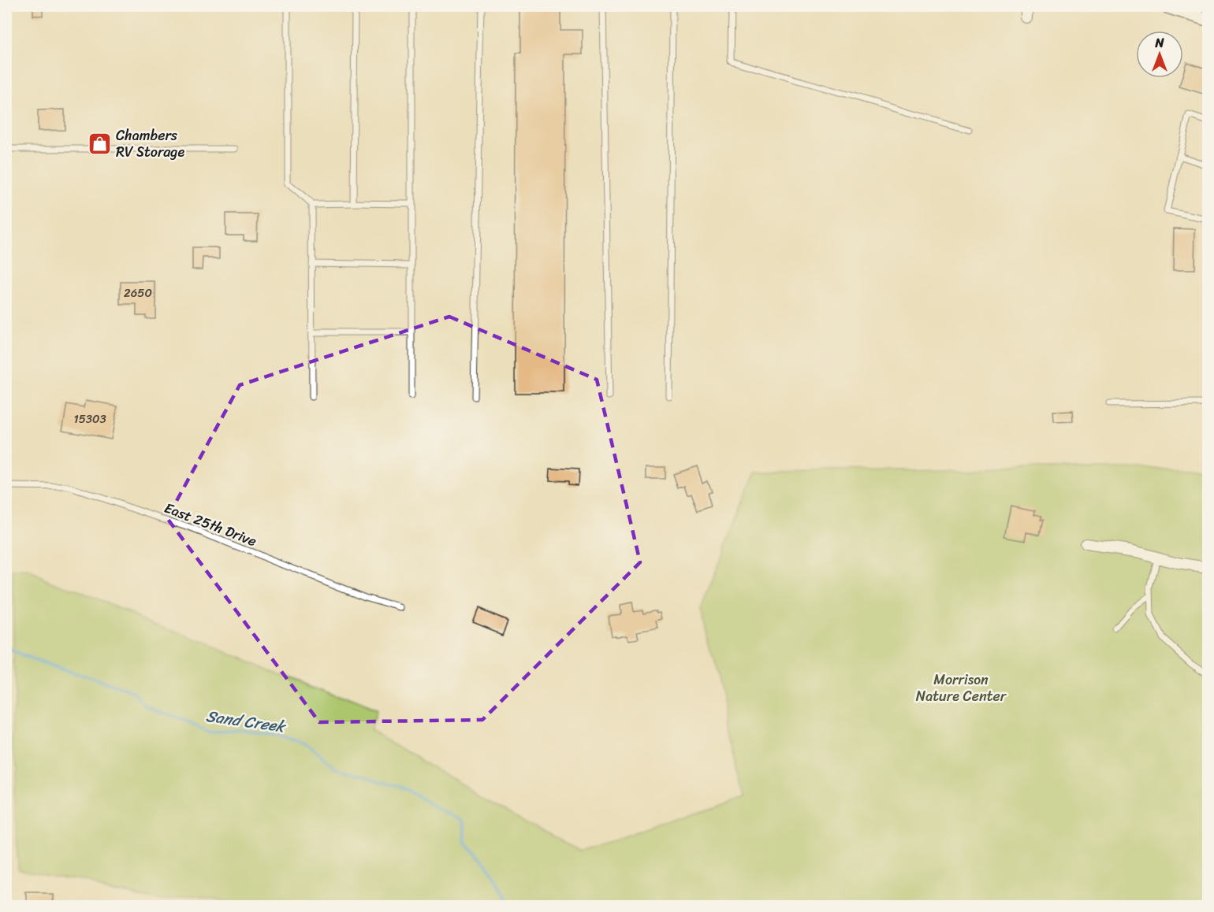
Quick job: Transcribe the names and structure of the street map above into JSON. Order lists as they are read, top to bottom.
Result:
{
  "streets": {
    "lane": ["East 25th Drive"]
  },
  "water": ["Sand Creek"],
  "parks": ["Morrison Nature Center"],
  "places": {
    "shop": ["Chambers RV Storage"]
  },
  "house_numbers": ["2650", "15303"],
  "north": "top"
}
